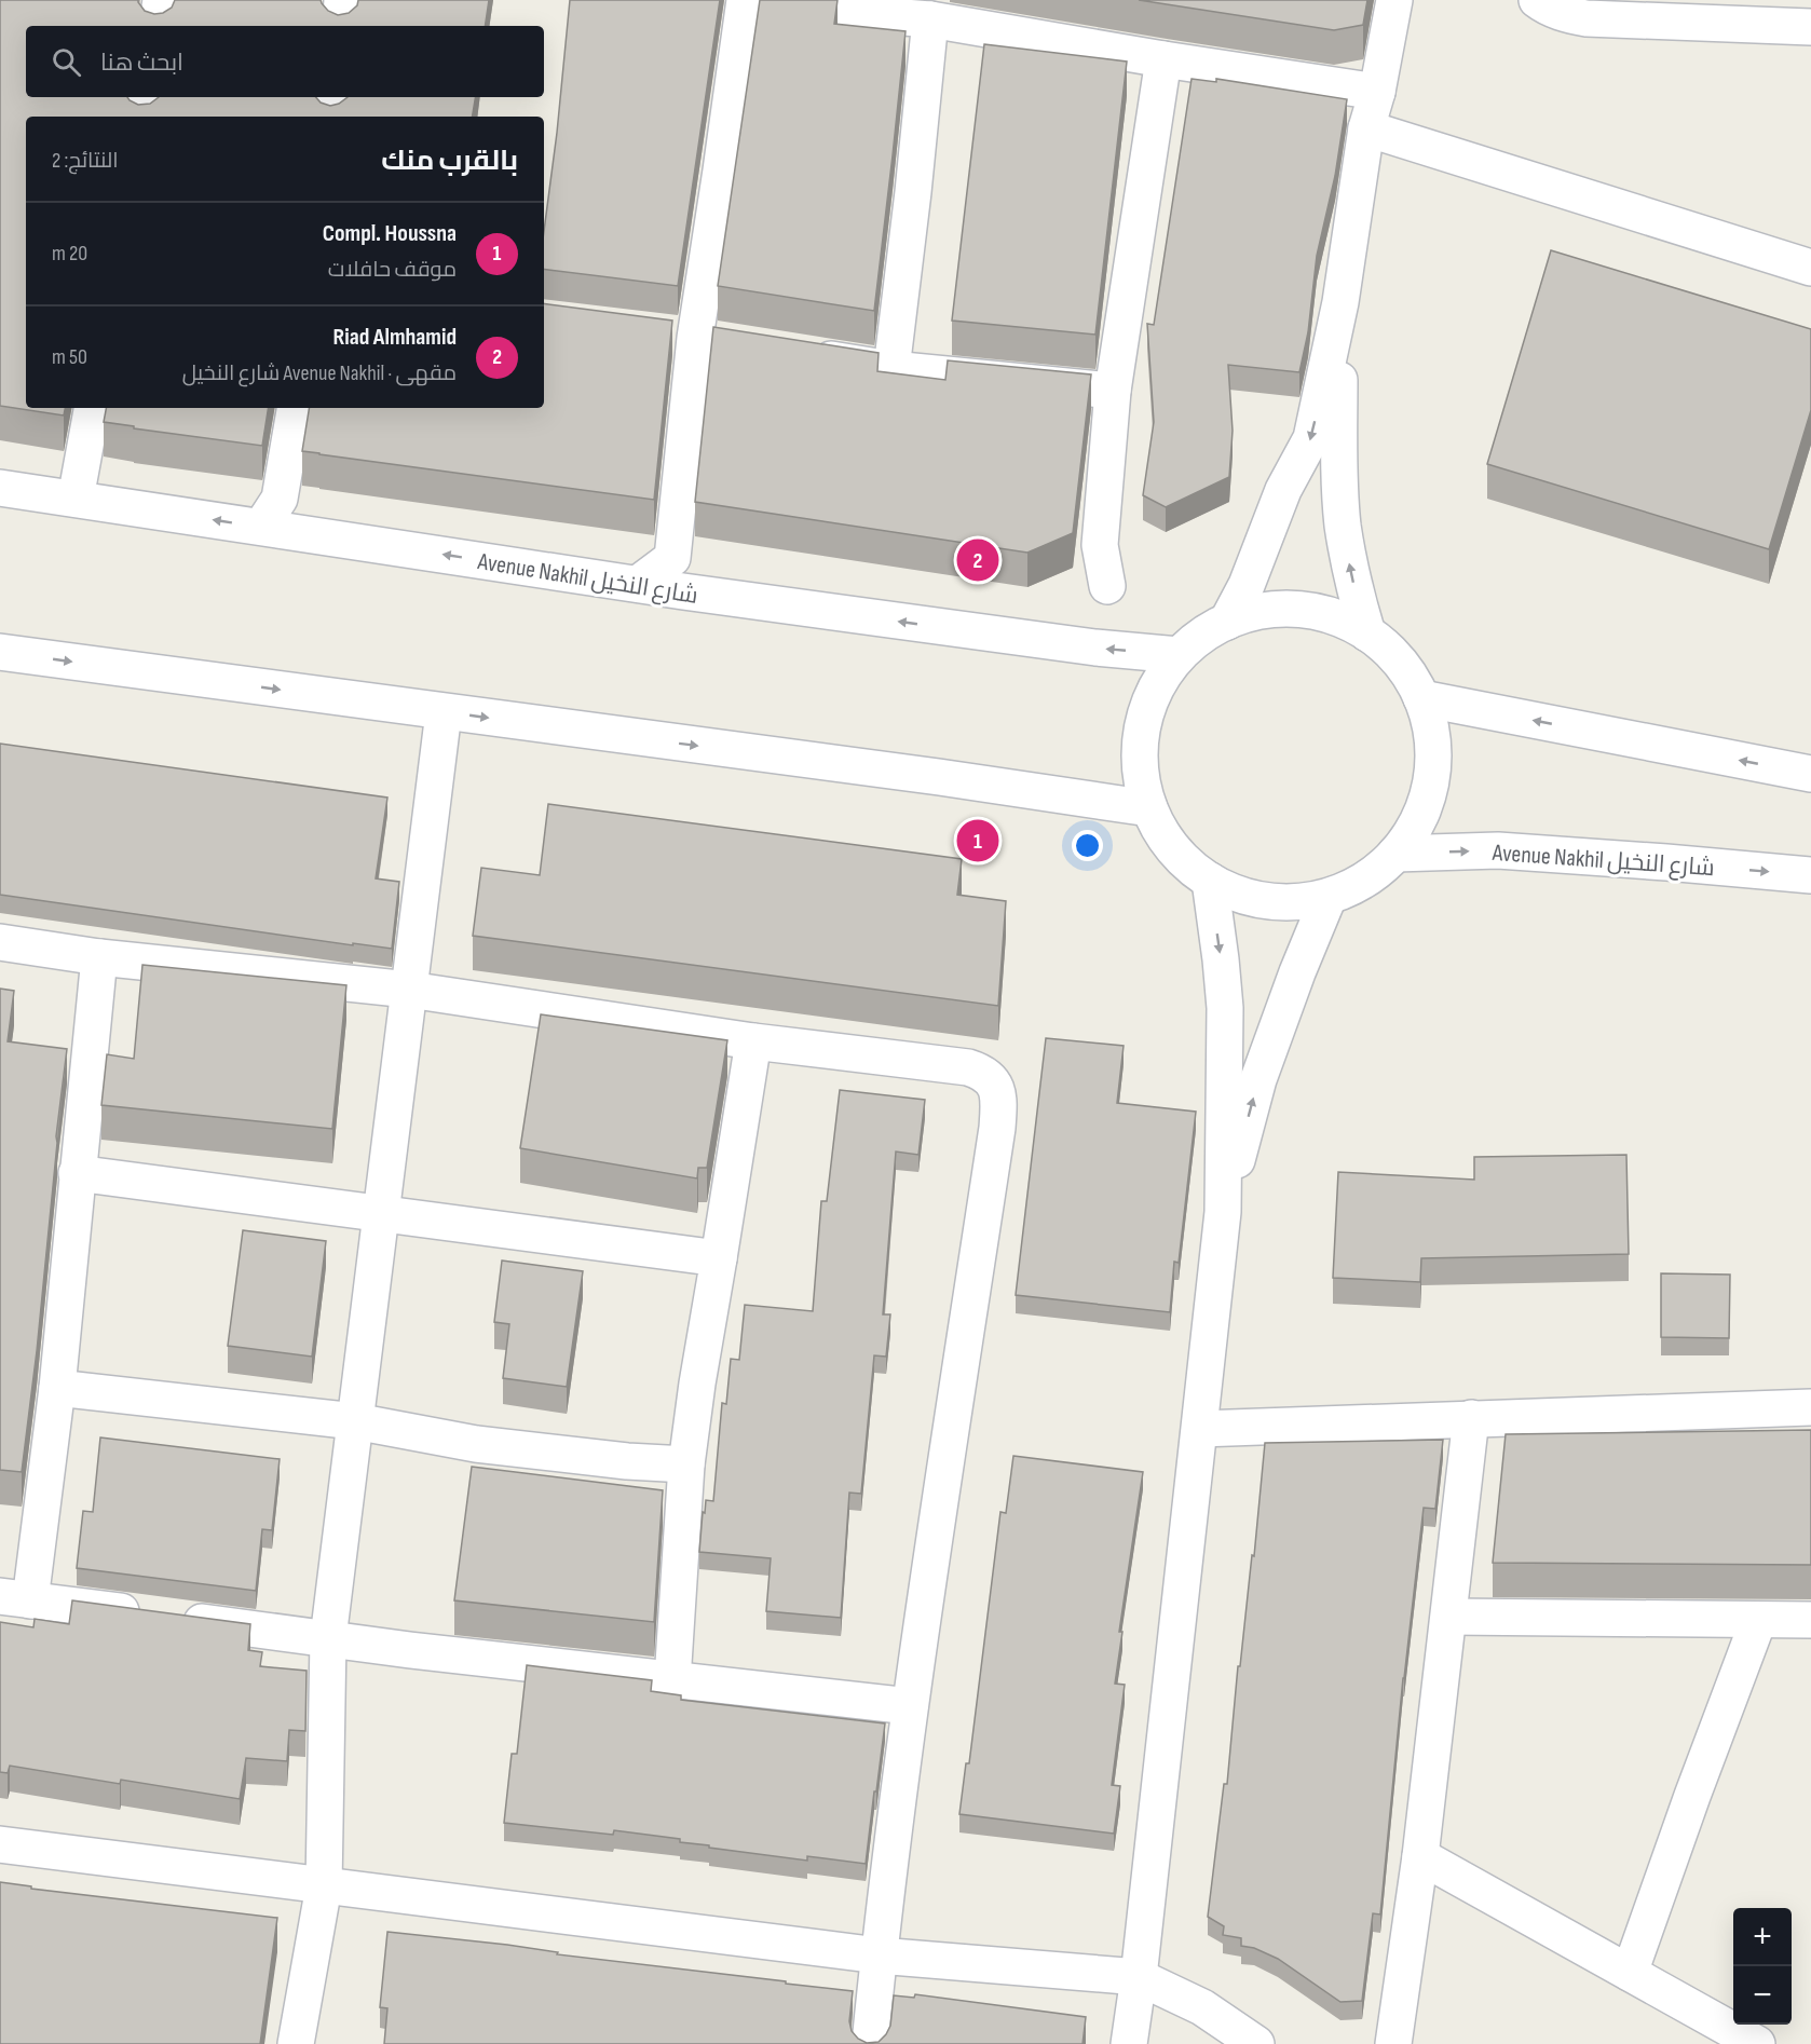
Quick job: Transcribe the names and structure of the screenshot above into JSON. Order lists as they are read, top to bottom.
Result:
{
  "streets": {
    "street": ["Avenue Nakhil شارع النخيل"]
  },
  "page": {
    "search": "ابحث هنا",
    "heading": ["بالقرب منك", "النتائج: 2"],
    "list": [
      {
        "mark": "1",
        "name": "Compl. Houssna",
        "note": "موقف حافلات",
        "value": "20 m"
      },
      {
        "mark": "2",
        "name": "Riad Almhamid",
        "note": "مقهى · Avenue Nakhil شارع النخيل",
        "value": "50 m"
      }
    ],
    "pins": ["2", "1"],
    "map_buttons": ["+", "−"]
  }
}
